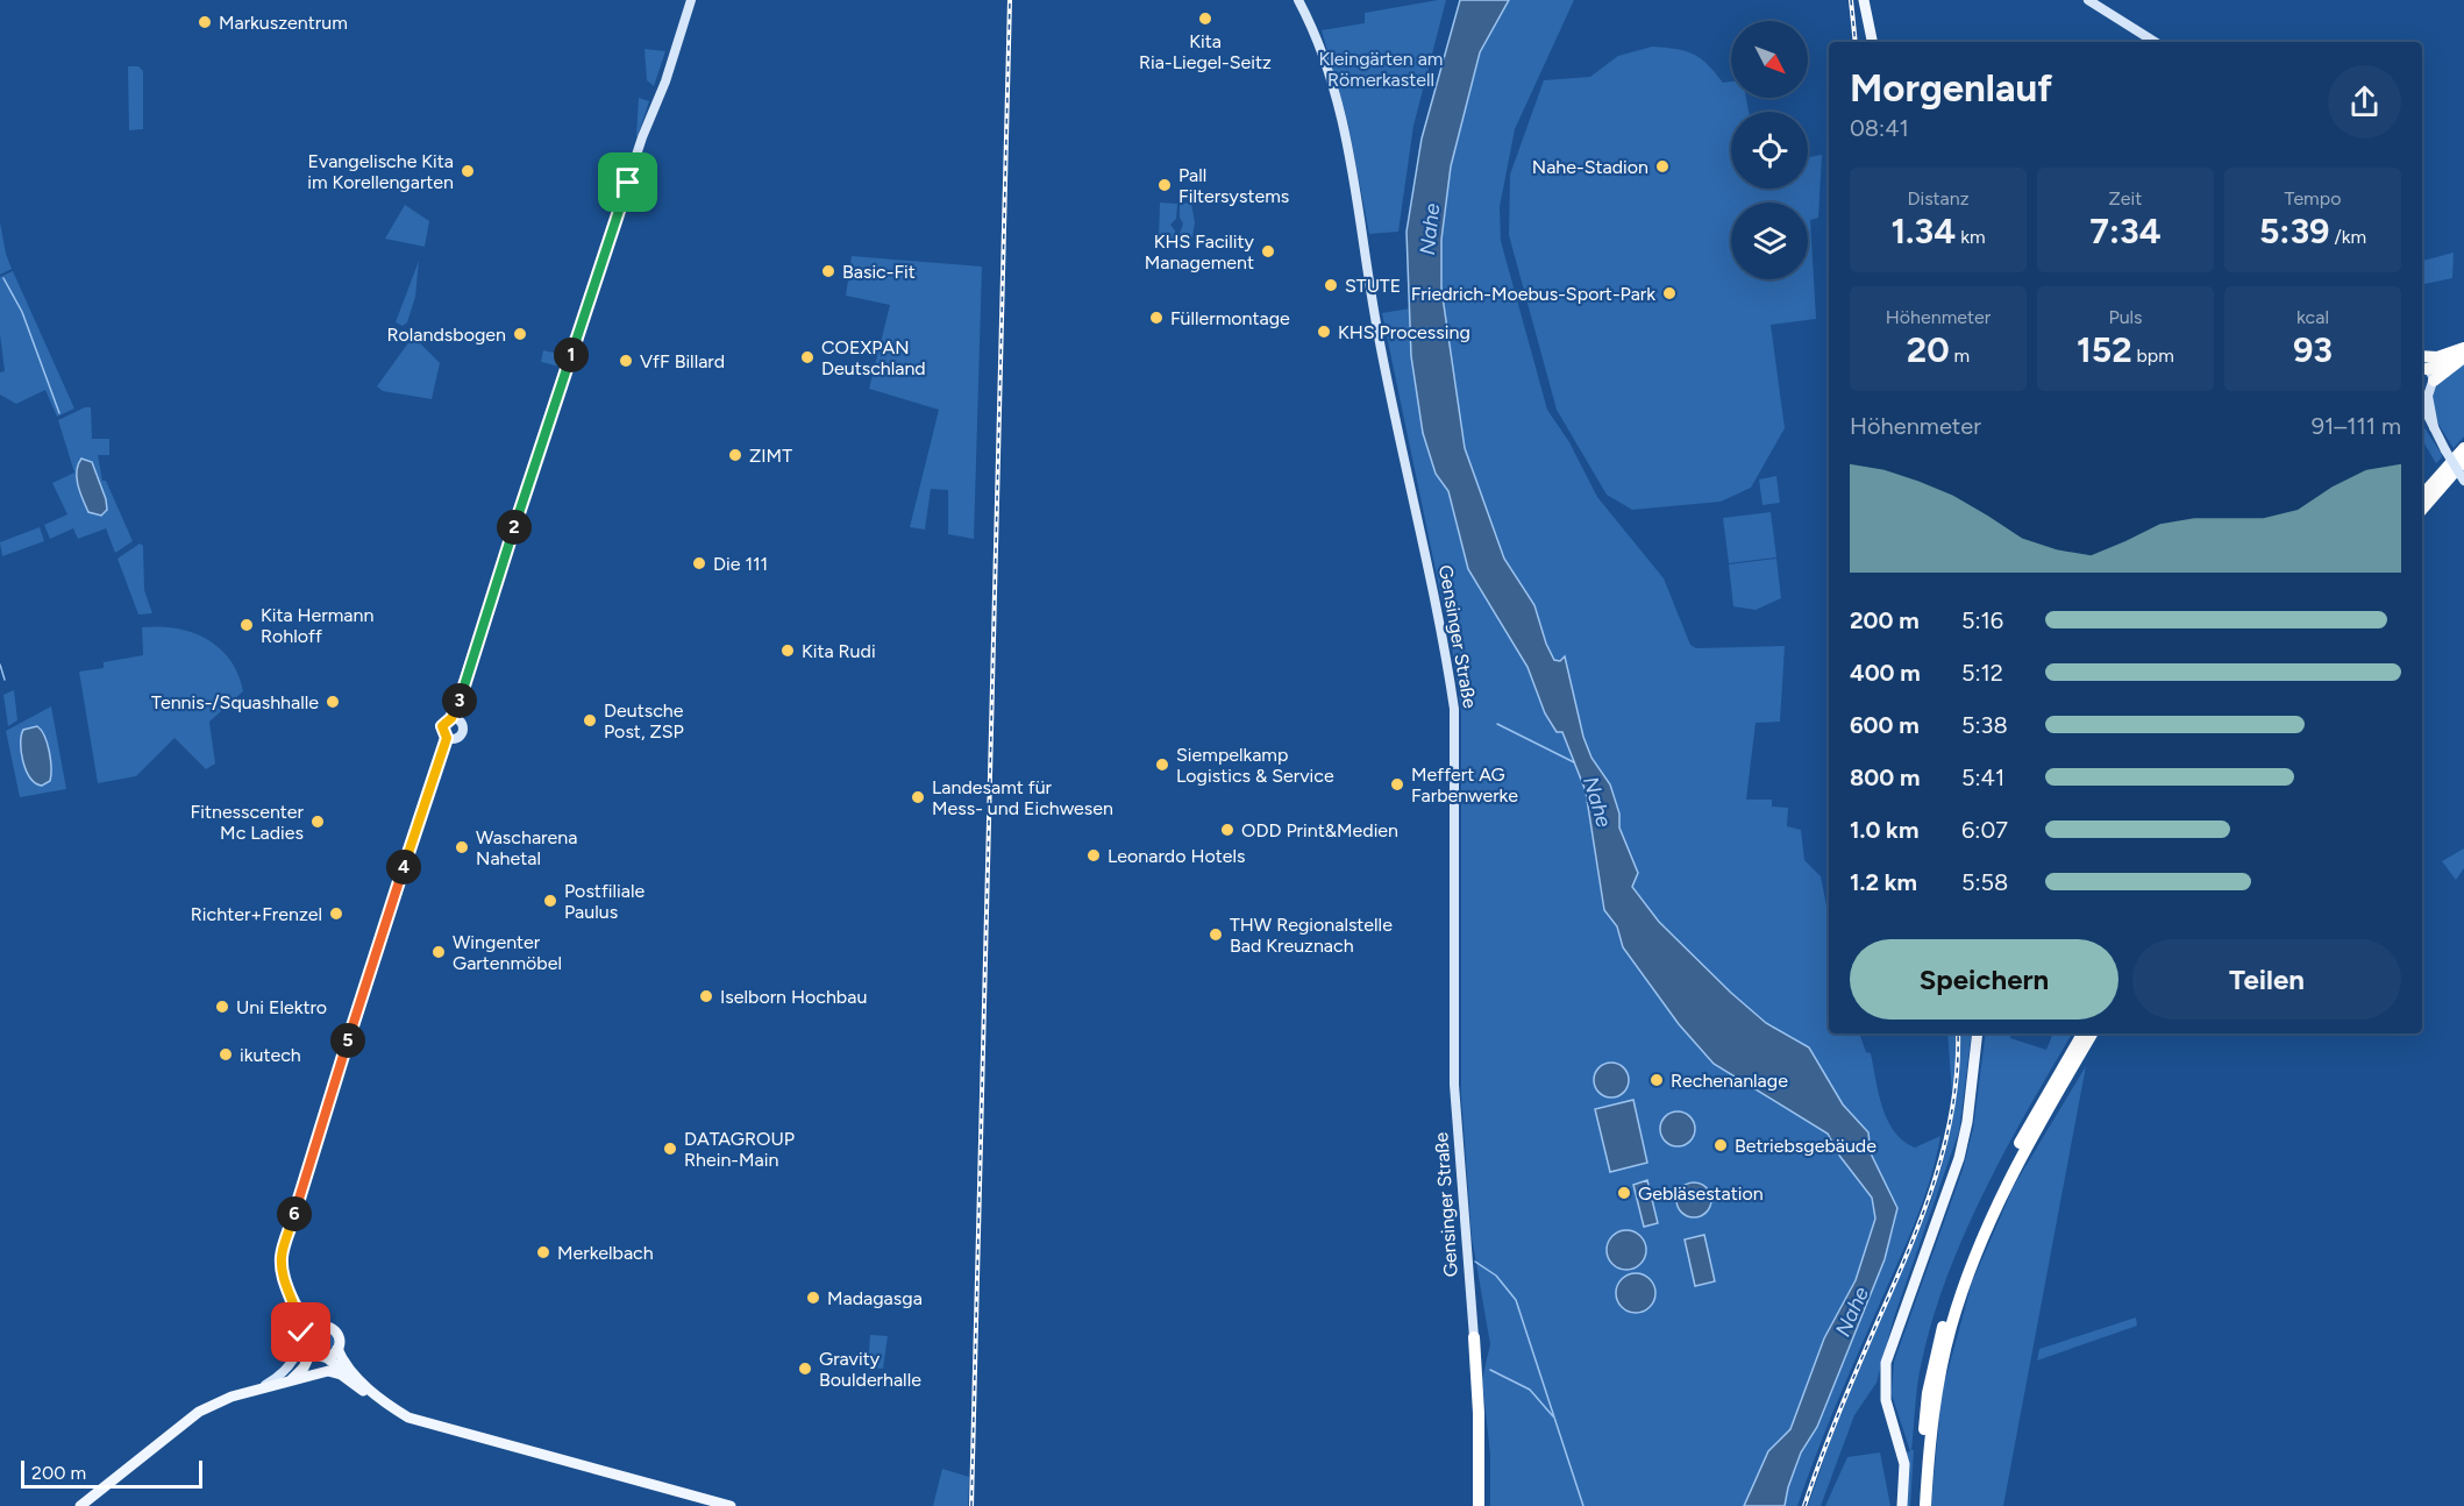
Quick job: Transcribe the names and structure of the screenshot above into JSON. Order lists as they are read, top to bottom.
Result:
{
  "streets": {
    "street": ["Gensinger Straße"]
  },
  "water": ["Nahe"],
  "parks": ["Kleingärten am Römerkastell"],
  "places": [
    "Kita Ria-Liegel-Seitz",
    "Markuszentrum",
    "Nahe-Stadion",
    "Evangelische Kita im Korellengarten",
    "Pall Filtersystems",
    "KHS Facility Management",
    "Basic-Fit",
    "STUTE",
    "Friedrich-Moebus-Sport-Park",
    "Füllermontage",
    "KHS Processing",
    "Rolandsbogen",
    "COEXPAN Deutschland",
    "VfF Billard",
    "ZIMT",
    "Die 111",
    "Kita Hermann Rohloff",
    "Kita Rudi",
    "Tennis-/Squashhalle",
    "Deutsche Post, ZSP",
    "Siempelkamp Logistics & Service",
    "Meffert AG Farbenwerke",
    "Landesamt für Mess- und Eichwesen",
    "Fitnesscenter Mc Ladies",
    "ODD Print&Medien",
    "Wascharena Nahetal",
    "Leonardo Hotels",
    "Postfiliale Paulus",
    "Richter+Frenzel",
    "THW Regionalstelle Bad Kreuznach",
    "Wingenter Gartenmöbel",
    "Iselborn Hochbau",
    "Uni Elektro",
    "ikutech",
    "Rechenanlage",
    "Betriebsgebäude",
    "DATAGROUP Rhein-Main",
    "Gebläsestation",
    "Merkelbach",
    "Madagasga",
    "Gravity Boulderhalle"
  ],
  "scale_bar": "200 m",
  "north": "bottom right",
  "page": {
    "heading": ["Morgenlauf", "08:41"],
    "stats": [
      ["Distanz", "1.34 km"],
      ["Zeit", "7:34"],
      ["Tempo", "5:39 /km"],
      ["Höhenmeter", "20 m"],
      ["Puls", "152 bpm"],
      ["kcal", "93"]
    ],
    "pins": [
      "1",
      "2",
      "3",
      "4",
      "5",
      "6"
    ],
    "chart": ["Höhenmeter", "91–111 m"],
    "list": [
      {
        "name": "200 m",
        "note": "5:16"
      },
      {
        "name": "400 m",
        "note": "5:12"
      },
      {
        "name": "600 m",
        "note": "5:38"
      },
      {
        "name": "800 m",
        "note": "5:41"
      },
      {
        "name": "1.0 km",
        "note": "6:07"
      },
      {
        "name": "1.2 km",
        "note": "5:58"
      }
    ],
    "buttons": ["Speichern", "Teilen"],
    "scale": "200 m"
  }
}
